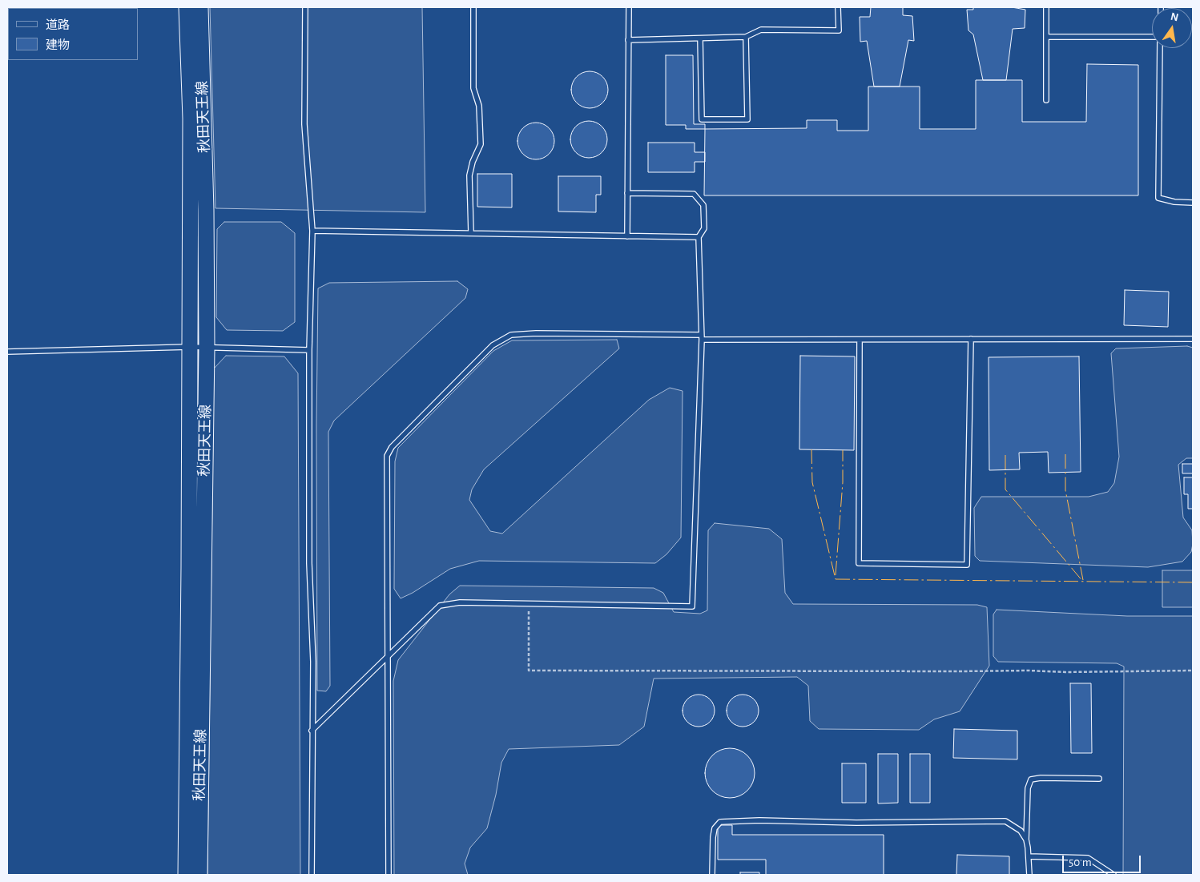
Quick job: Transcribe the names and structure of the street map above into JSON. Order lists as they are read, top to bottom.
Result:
{
  "streets": {
    "main road": ["秋田天王線"]
  },
  "legend": ["道路", "建物"],
  "scale_bar": "50 m",
  "north": "top"
}
